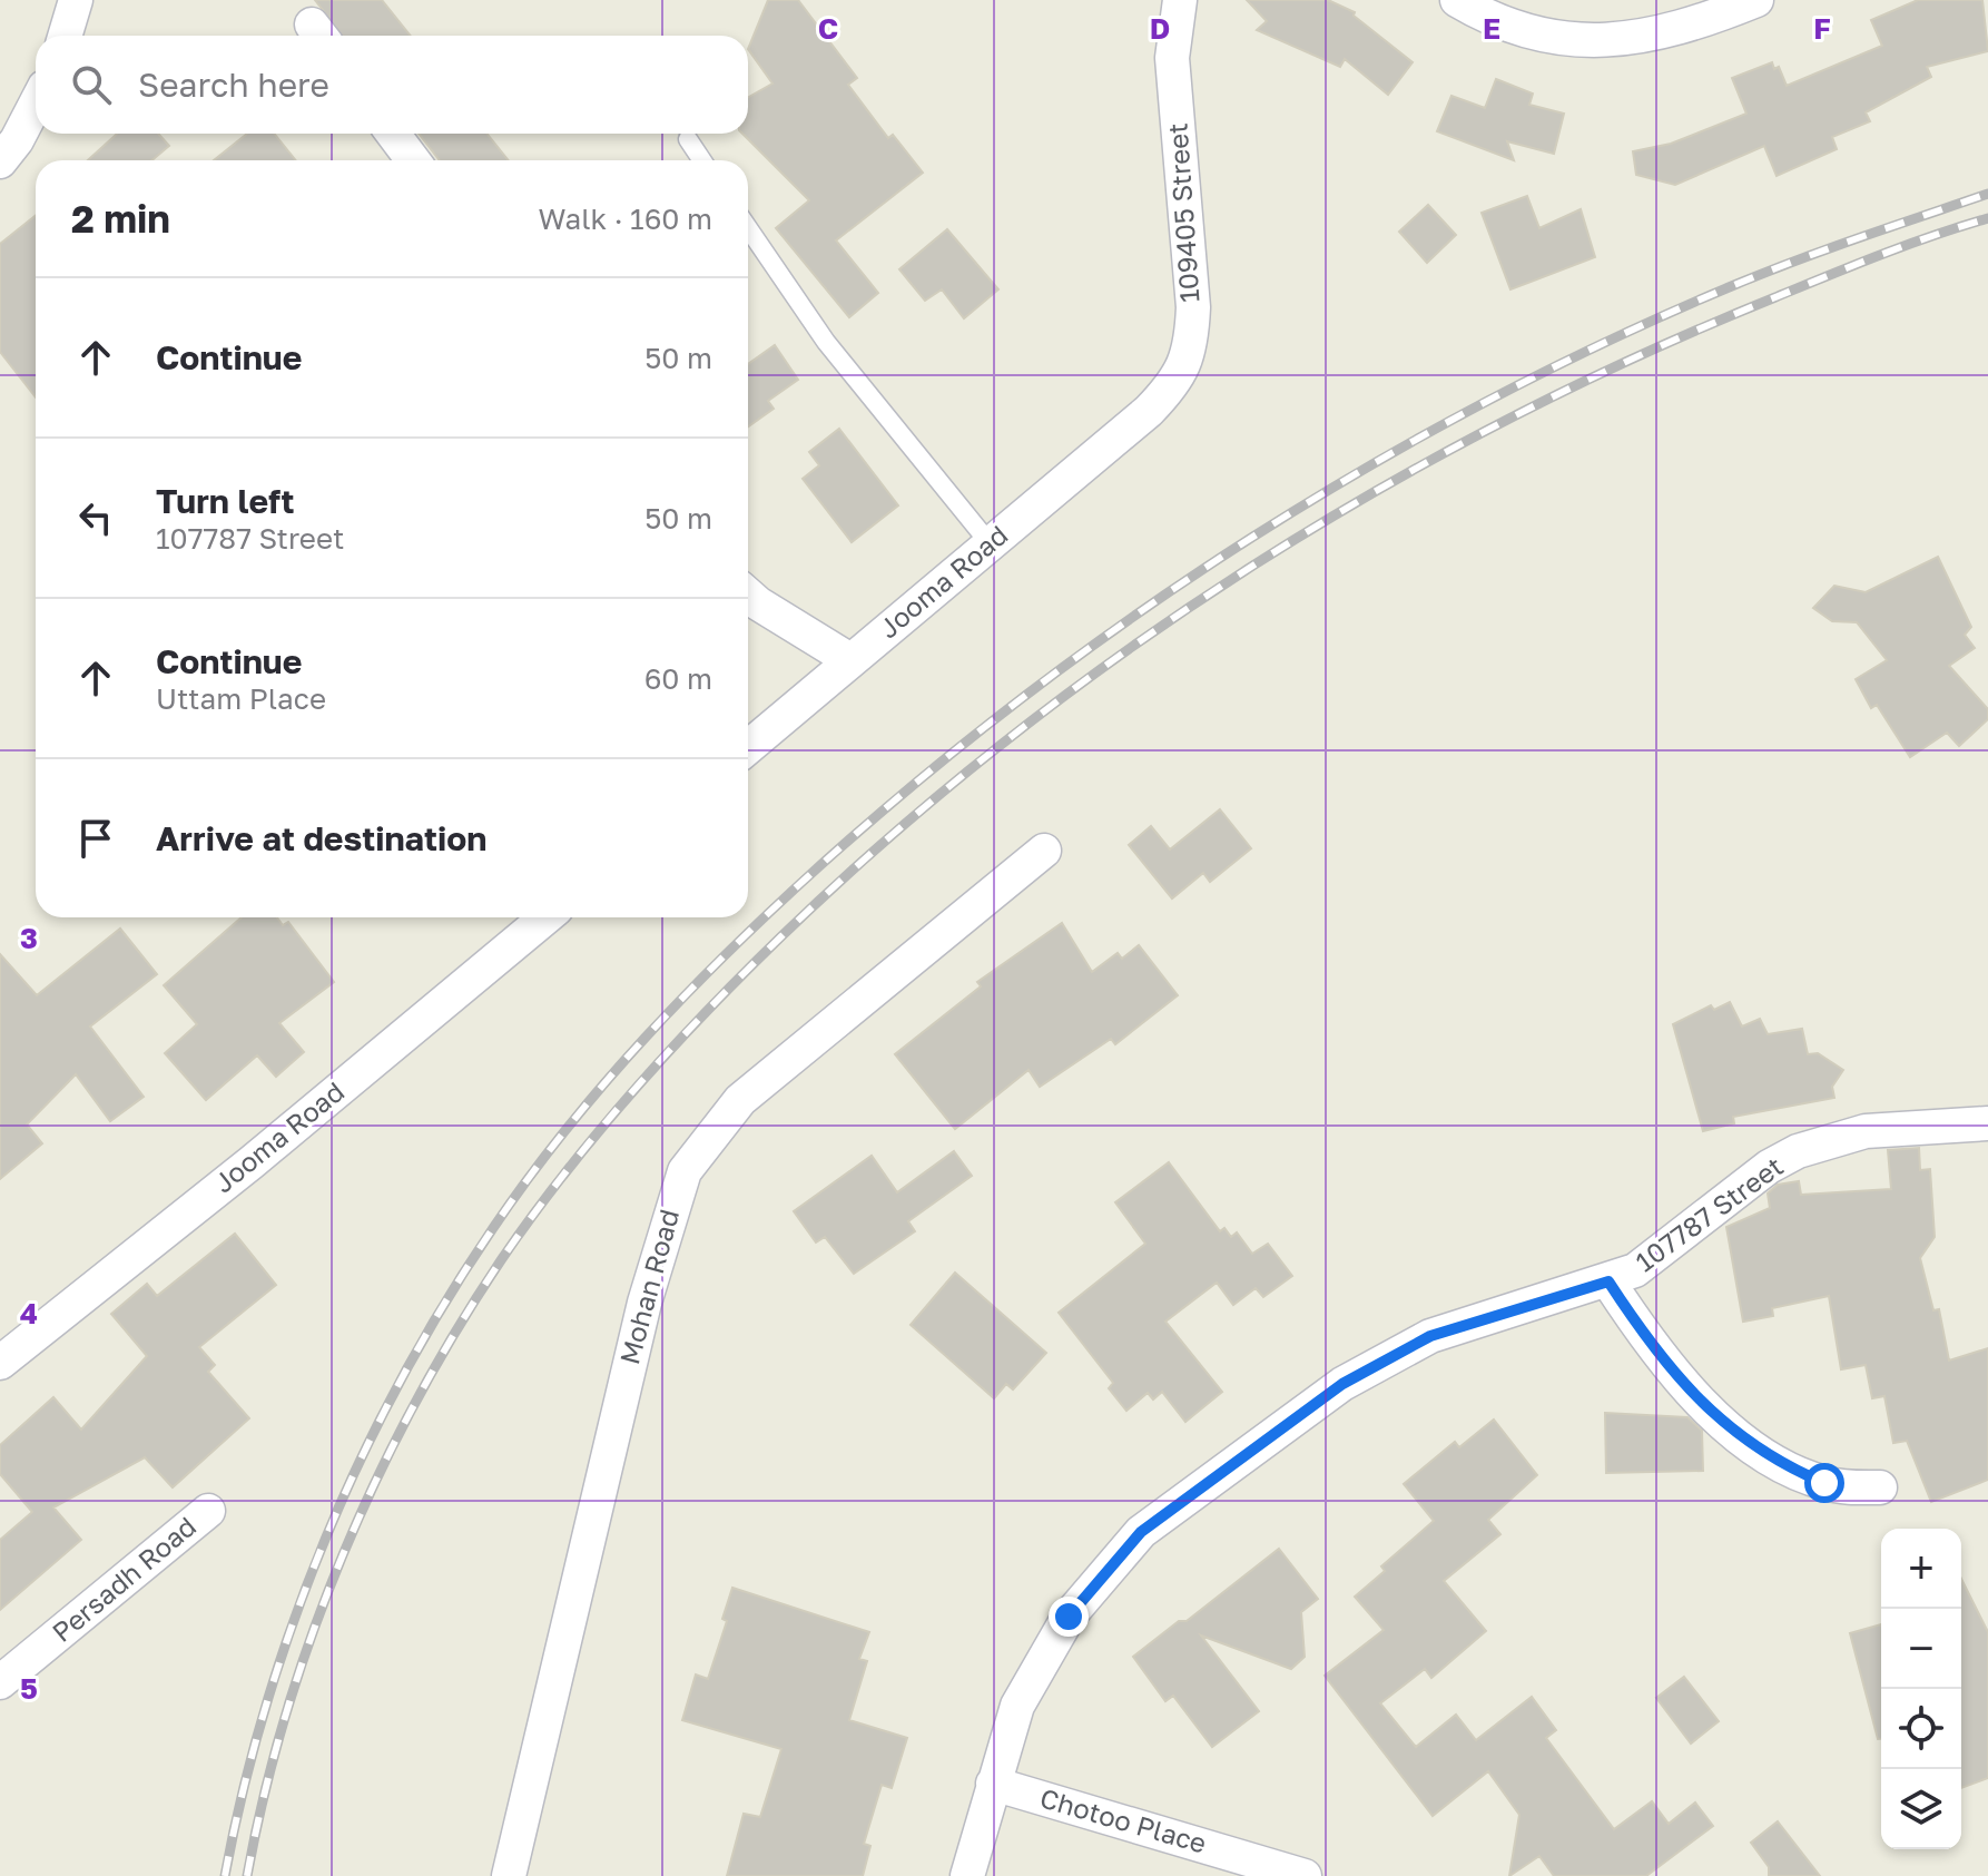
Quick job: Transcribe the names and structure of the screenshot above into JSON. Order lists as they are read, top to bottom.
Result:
{
  "streets": {
    "street": [
      "109405 Street",
      "Jooma Road",
      "107787 Street",
      "Mohan Road",
      "Persadh Road",
      "Chotoo Place"
    ]
  },
  "crossings": [
    ["109405 Street", "Jooma Road"],
    ["107787 Street", "Chotoo Place"]
  ],
  "page": {
    "search": "Search here",
    "heading": ["2 min", "Walk · 160 m"],
    "list": [
      ["Continue", "50 m"],
      ["Turn left", "107787 Street", "50 m"],
      ["Continue", "Uttam Place", "60 m"],
      "Arrive at destination"
    ],
    "map_buttons": ["+", "−"]
  },
  "grid": {
    "columns": [
      "C",
      "D",
      "E",
      "F"
    ],
    "rows": ["3", "4", "5"]
  }
}
